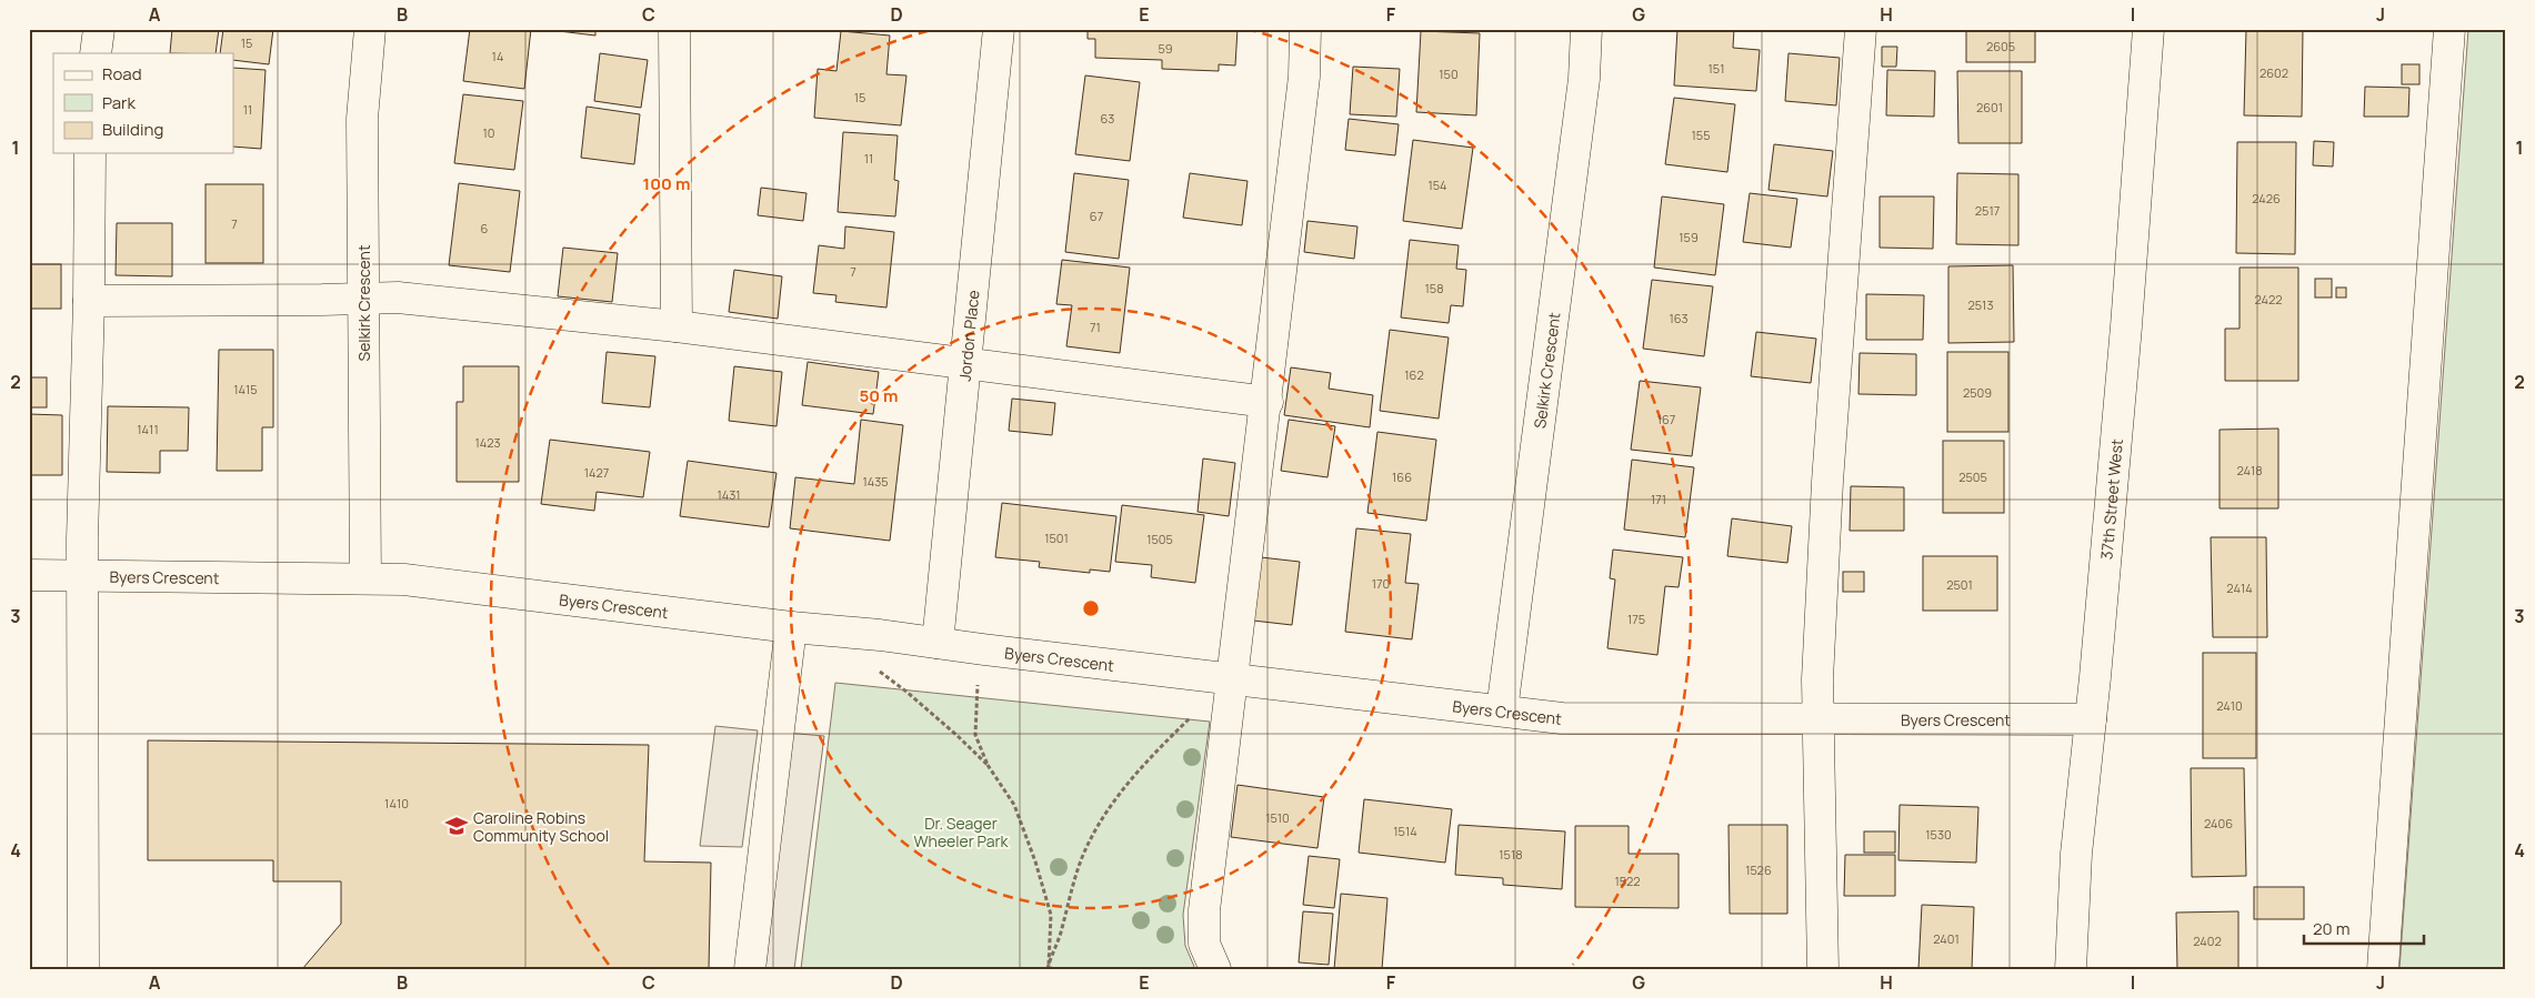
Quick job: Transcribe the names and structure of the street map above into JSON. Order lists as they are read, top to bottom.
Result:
{
  "streets": {
    "street": [
      "Selkirk Crescent",
      "Jordon Place",
      "37th Street West",
      "Byers Crescent"
    ]
  },
  "crossings": [
    ["Selkirk Crescent", "Byers Crescent"],
    ["Jordon Place", "Byers Crescent"],
    ["37th Street West", "Byers Crescent"]
  ],
  "parks": ["Dr. Seager Wheeler Park"],
  "places": {
    "school or university": ["Caroline Robins Community School"]
  },
  "house_numbers": [
    "15",
    "2605",
    "59",
    "14",
    "151",
    "2602",
    "150",
    "15",
    "2601",
    "11",
    "63",
    "10",
    "155",
    "11",
    "154",
    "2426",
    "2517",
    "67",
    "7",
    "6",
    "159",
    "7",
    "158",
    "2422",
    "2513",
    "163",
    "71",
    "162",
    "1415",
    "2509",
    "167",
    "1411",
    "1423",
    "2418",
    "1427",
    "166",
    "2505",
    "1435",
    "1431",
    "171",
    "1501",
    "1505",
    "170",
    "2501",
    "2414",
    "175",
    "2410",
    "1410",
    "1510",
    "2406",
    "1514",
    "1530",
    "1518",
    "1526",
    "1522",
    "2401",
    "2402"
  ],
  "legend": ["Road", "Park", "Building"],
  "scale_bar": "20 m",
  "grid": {
    "columns": [
      "A",
      "B",
      "C",
      "D",
      "E",
      "F",
      "G",
      "H",
      "I",
      "J"
    ],
    "rows": [
      "1",
      "2",
      "3",
      "4"
    ]
  },
  "rings": ["100 m", "50 m"]
}
